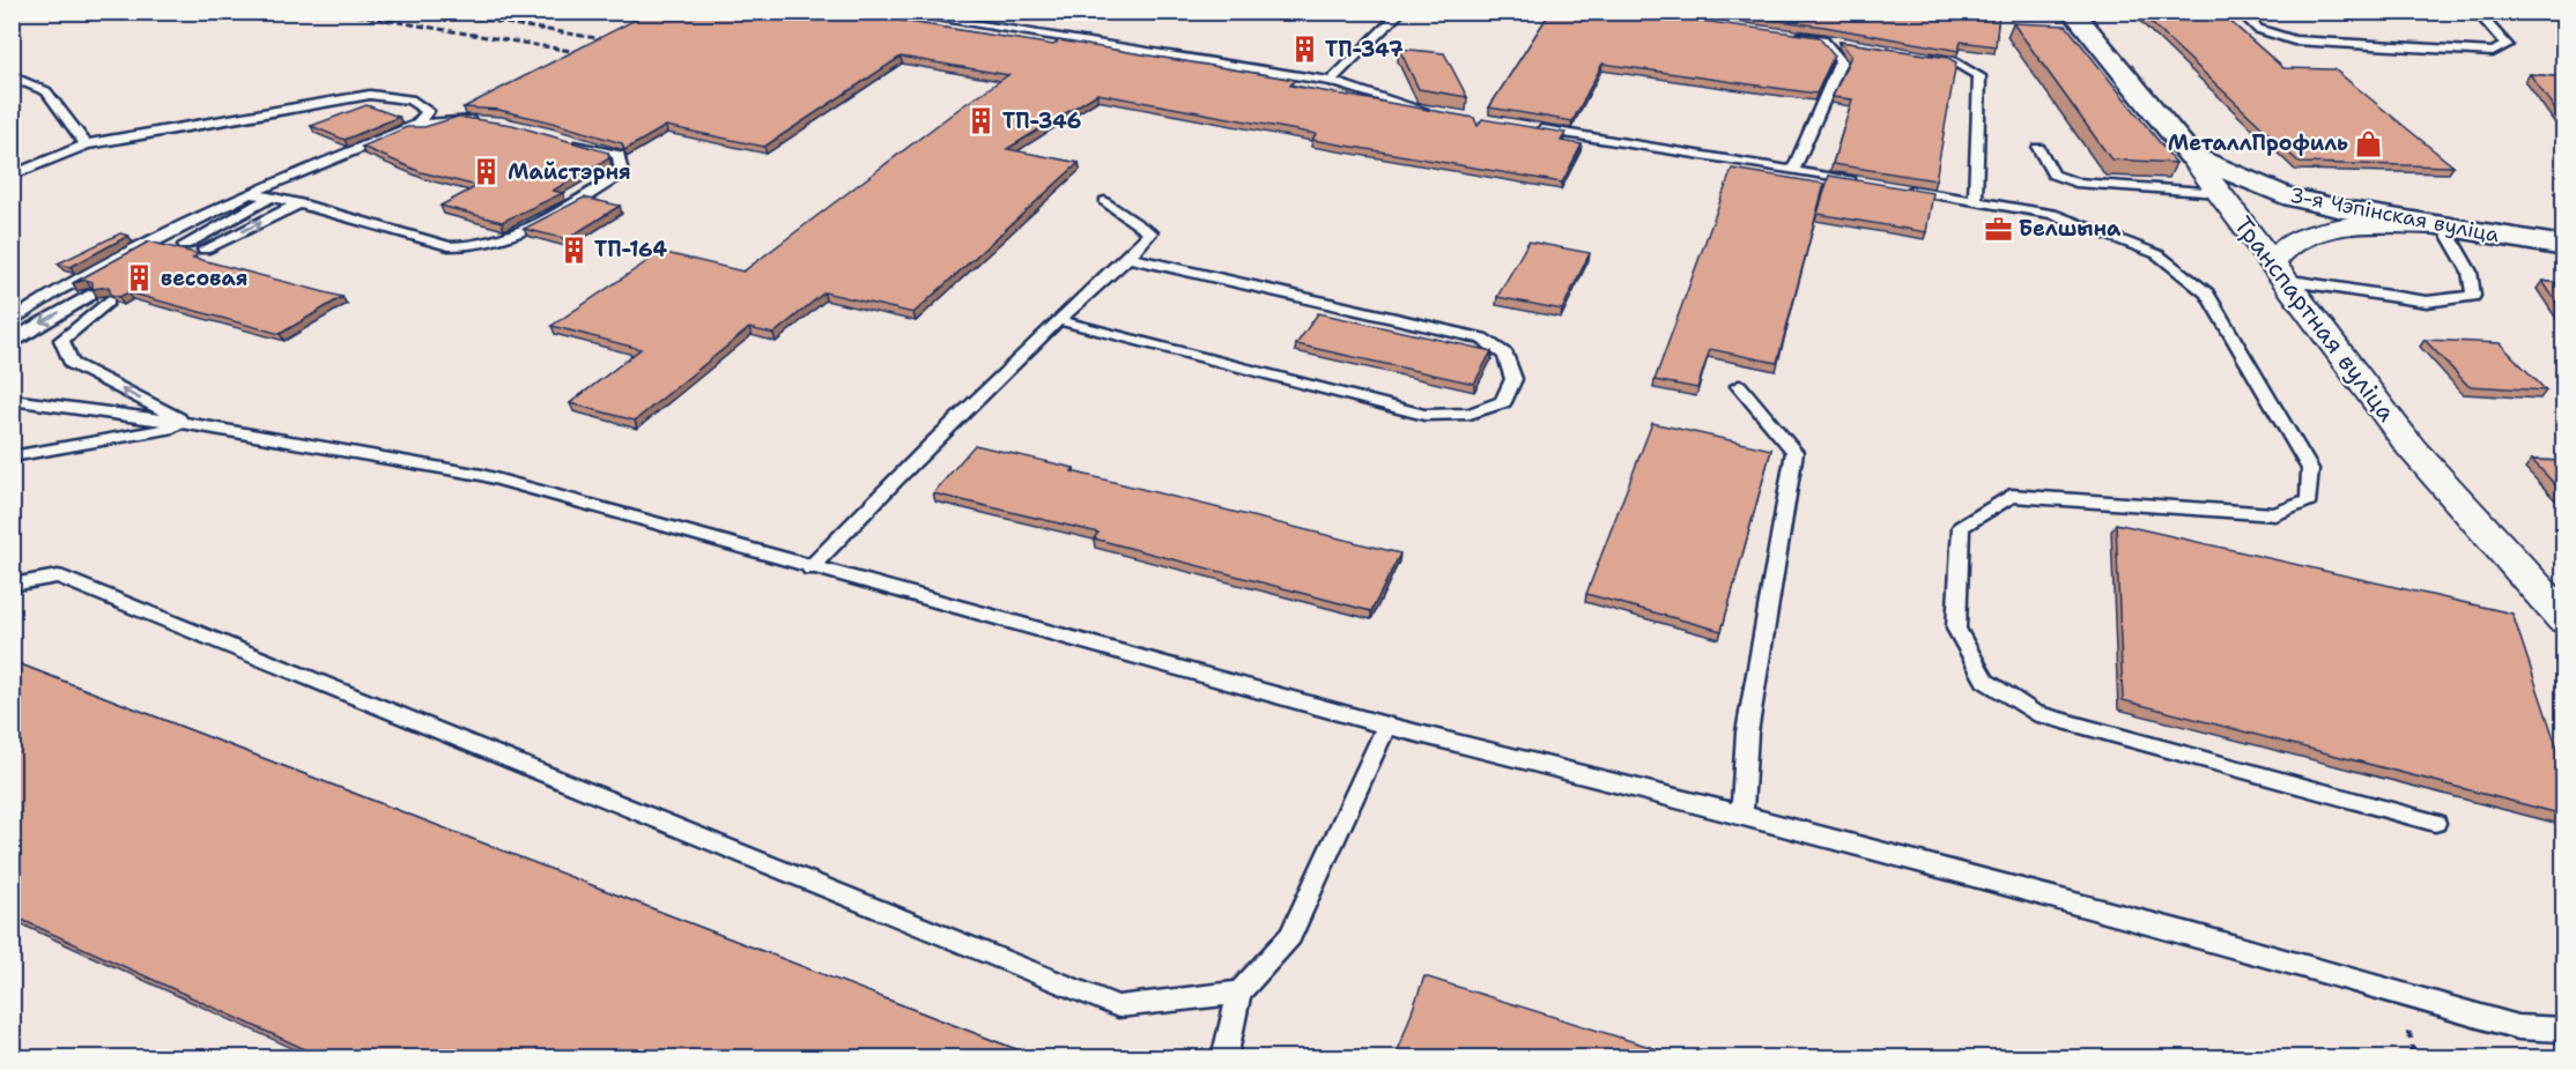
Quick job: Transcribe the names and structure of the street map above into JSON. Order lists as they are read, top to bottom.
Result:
{
  "streets": {
    "main road": ["3-я Чэпінская вуліца", "Транспартная вуліца"]
  },
  "crossings": [
    ["3-я Чэпінская вуліца", "Транспартная вуліца"]
  ],
  "places": {
    "building": [
      "ТП-347",
      "ТП-346",
      "Майстэрня",
      "ТП-164",
      "весовая"
    ],
    "shop": ["МеталлПрофиль"],
    "office": ["Белшына"]
  }
}
